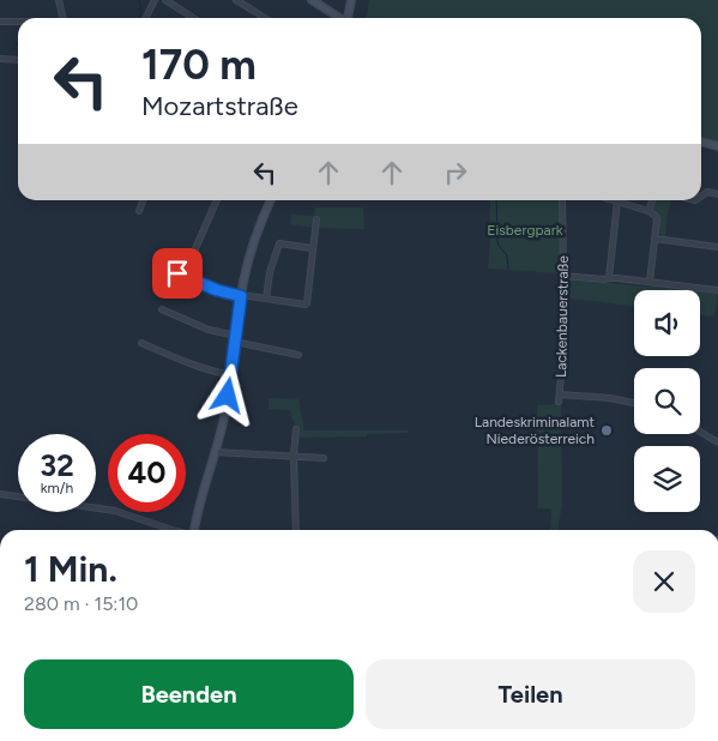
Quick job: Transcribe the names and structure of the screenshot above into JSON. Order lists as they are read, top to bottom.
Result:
{
  "streets": {
    "street": ["Lackenbauerstraße"]
  },
  "parks": ["Eisbergpark"],
  "places": ["Landeskriminalamt Niederösterreich"],
  "page": {
    "turn": ["170 m", "Mozartstraße"],
    "speed": "32 km/h",
    "limit": "40",
    "heading": ["1 Min.", "280 m · 15:10"],
    "buttons": ["Beenden", "Teilen"]
  }
}
